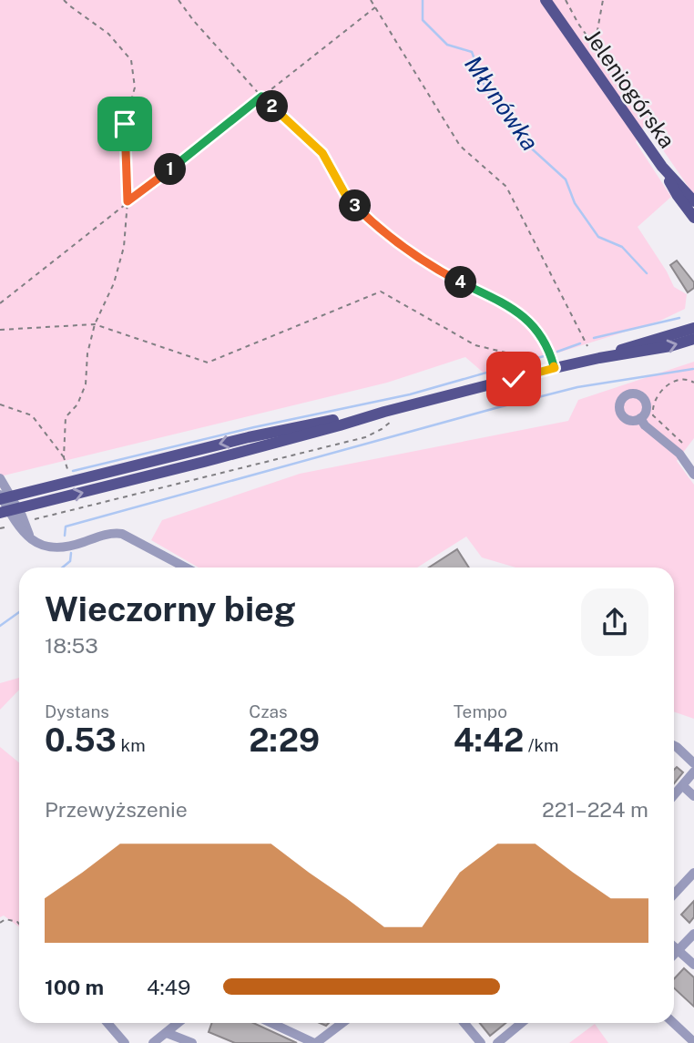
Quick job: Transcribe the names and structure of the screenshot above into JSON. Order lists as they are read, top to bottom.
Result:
{
  "streets": {
    "main road": ["Jeleniogórska"]
  },
  "water": ["Młynówka"],
  "page": {
    "pins": [
      "2",
      "1",
      "3",
      "4"
    ],
    "heading": ["Wieczorny bieg", "18:53"],
    "stats": [
      ["Dystans", "0.53 km"],
      ["Czas", "2:29"],
      ["Tempo", "4:42 /km"]
    ],
    "chart": ["Przewyższenie", "221–224 m"],
    "list": [
      {
        "name": "100 m",
        "note": "4:49"
      }
    ]
  }
}
